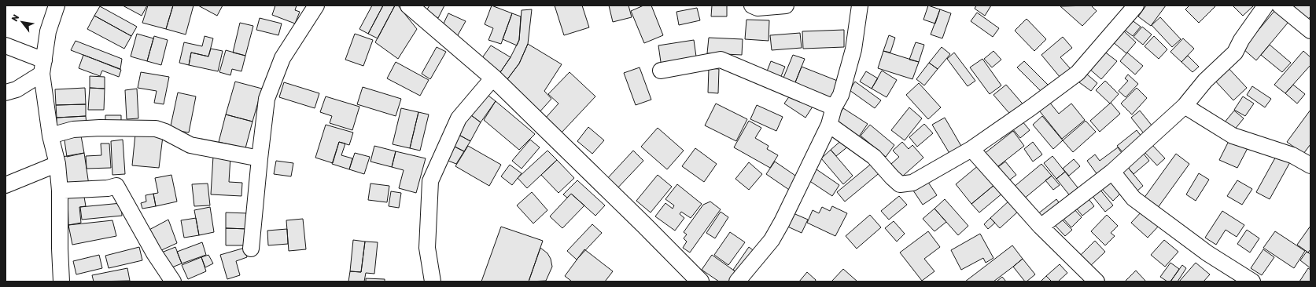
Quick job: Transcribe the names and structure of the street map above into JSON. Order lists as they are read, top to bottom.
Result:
{
  "north": "top left"
}
